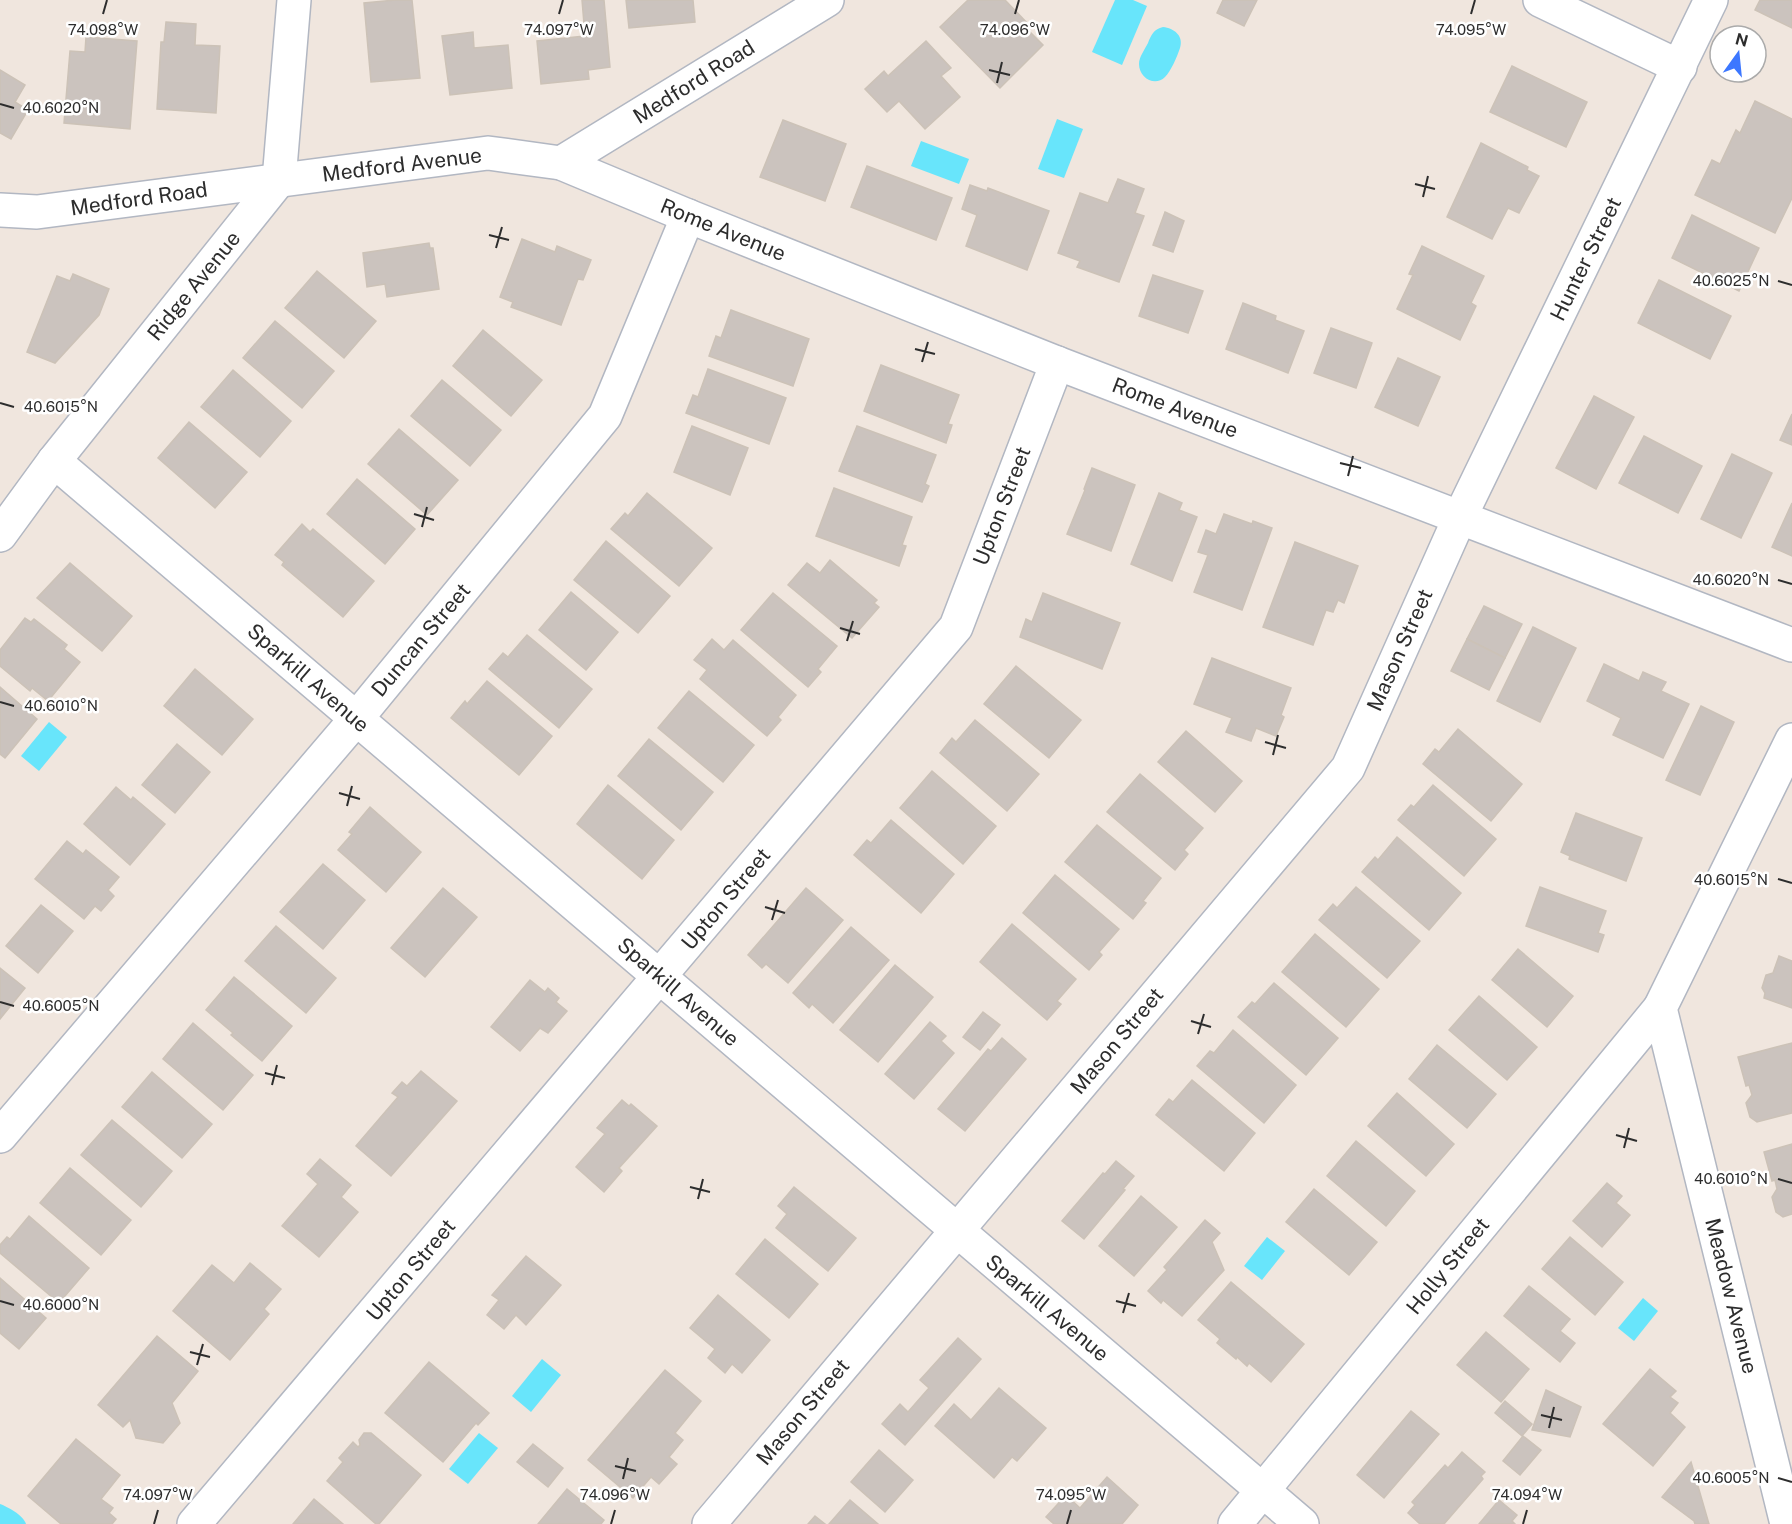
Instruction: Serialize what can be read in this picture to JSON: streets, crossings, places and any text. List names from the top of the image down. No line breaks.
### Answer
{"streets":{"street":["Medford Road","Medford Avenue","Rome Avenue","Hunter Street","Ridge Avenue","Upton Street","Duncan Street","Mason Street","Sparkill Avenue","Holly Street","Meadow Avenue"]},"crossings":[["Medford Road","Medford Avenue"],["Medford Road","Rome Avenue"],["Medford Road","Ridge Avenue"],["Medford Avenue","Rome Avenue"],["Medford Avenue","Ridge Avenue"],["Rome Avenue","Hunter Street"],["Rome Avenue","Upton Street"],["Rome Avenue","Duncan Street"],["Rome Avenue","Mason Street"],["Hunter Street","Mason Street"],["Ridge Avenue","Sparkill Avenue"],["Upton Street","Sparkill Avenue"],["Duncan Street","Sparkill Avenue"],["Mason Street","Sparkill Avenue"],["Sparkill Avenue","Holly Street"],["Holly Street","Meadow Avenue"]],"north":"top","coordinates":["74.098°W","74.097°W","74.096°W","74.095°W","40.6020°N","40.6025°N","40.6015°N","40.6010°N","40.6005°N","40.6000°N","74.094°W"]}
